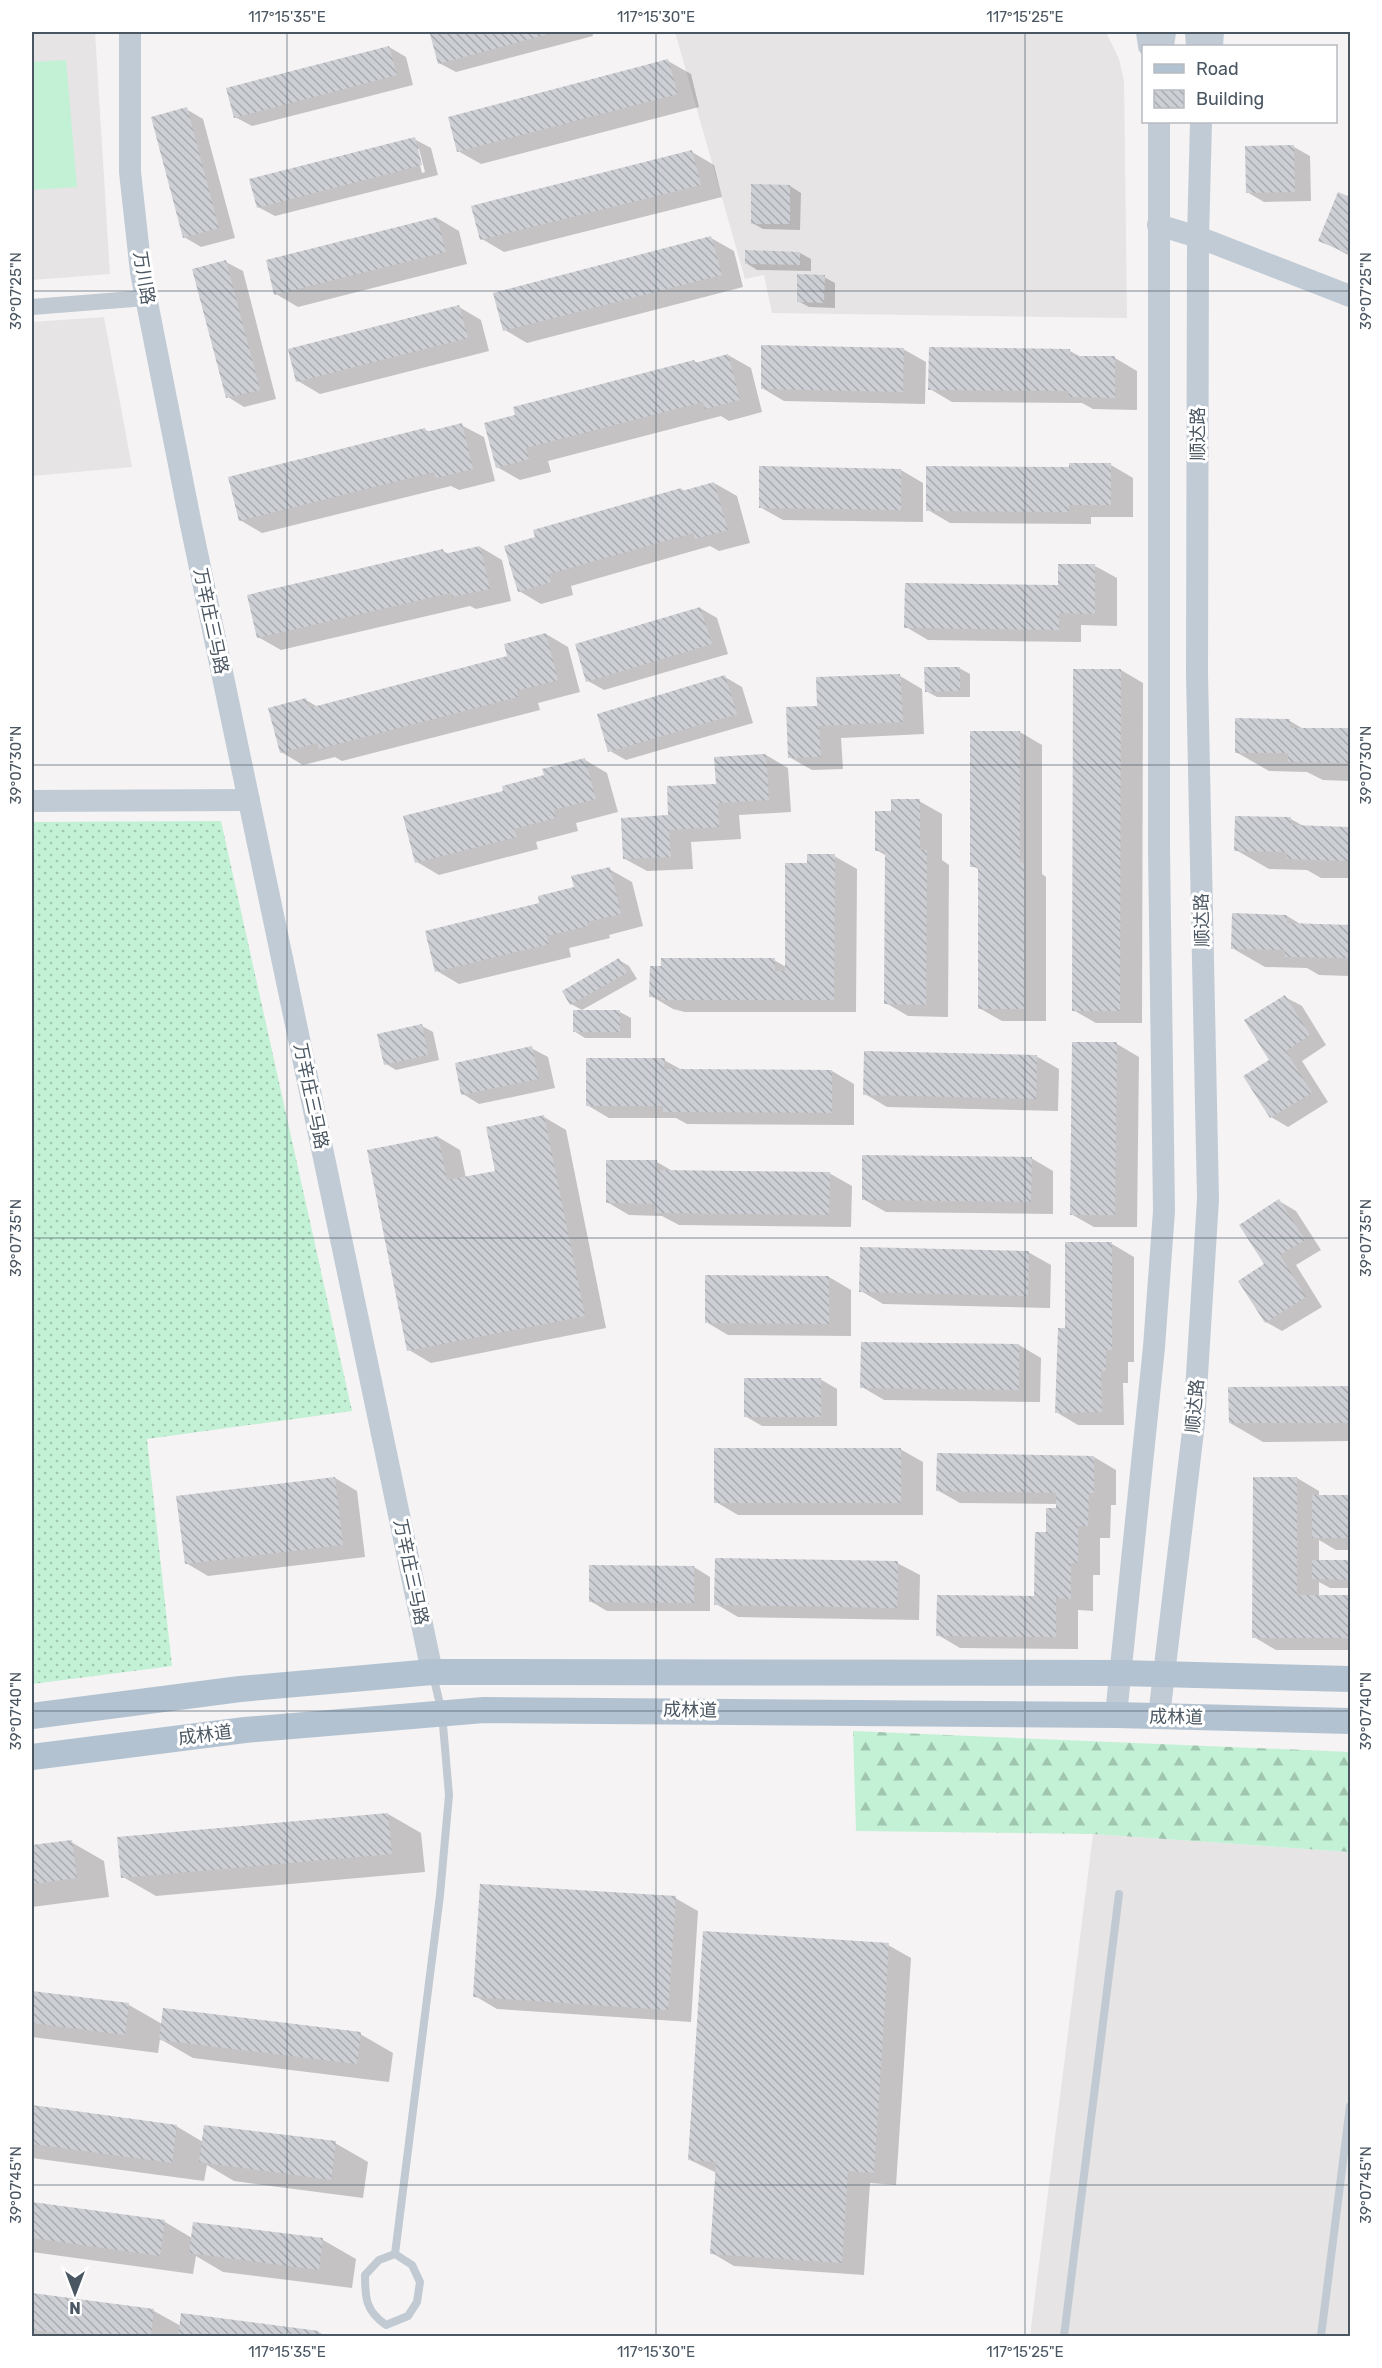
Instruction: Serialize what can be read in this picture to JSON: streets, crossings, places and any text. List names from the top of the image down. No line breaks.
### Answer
{"streets":{"main road":["万川路","顺达路","万辛庄三马路","成林道"]},"crossings":[["万川路","万辛庄三马路"],["顺达路","成林道"],["万辛庄三马路","成林道"]],"legend":["Road","Building"],"north":"bottom","coordinates":["117°15'35\"E","117°15'30\"E","117°15'25\"E","39°07'25\"N","39°07'30\"N","39°07'35\"N","39°07'40\"N","39°07'45\"N"]}
